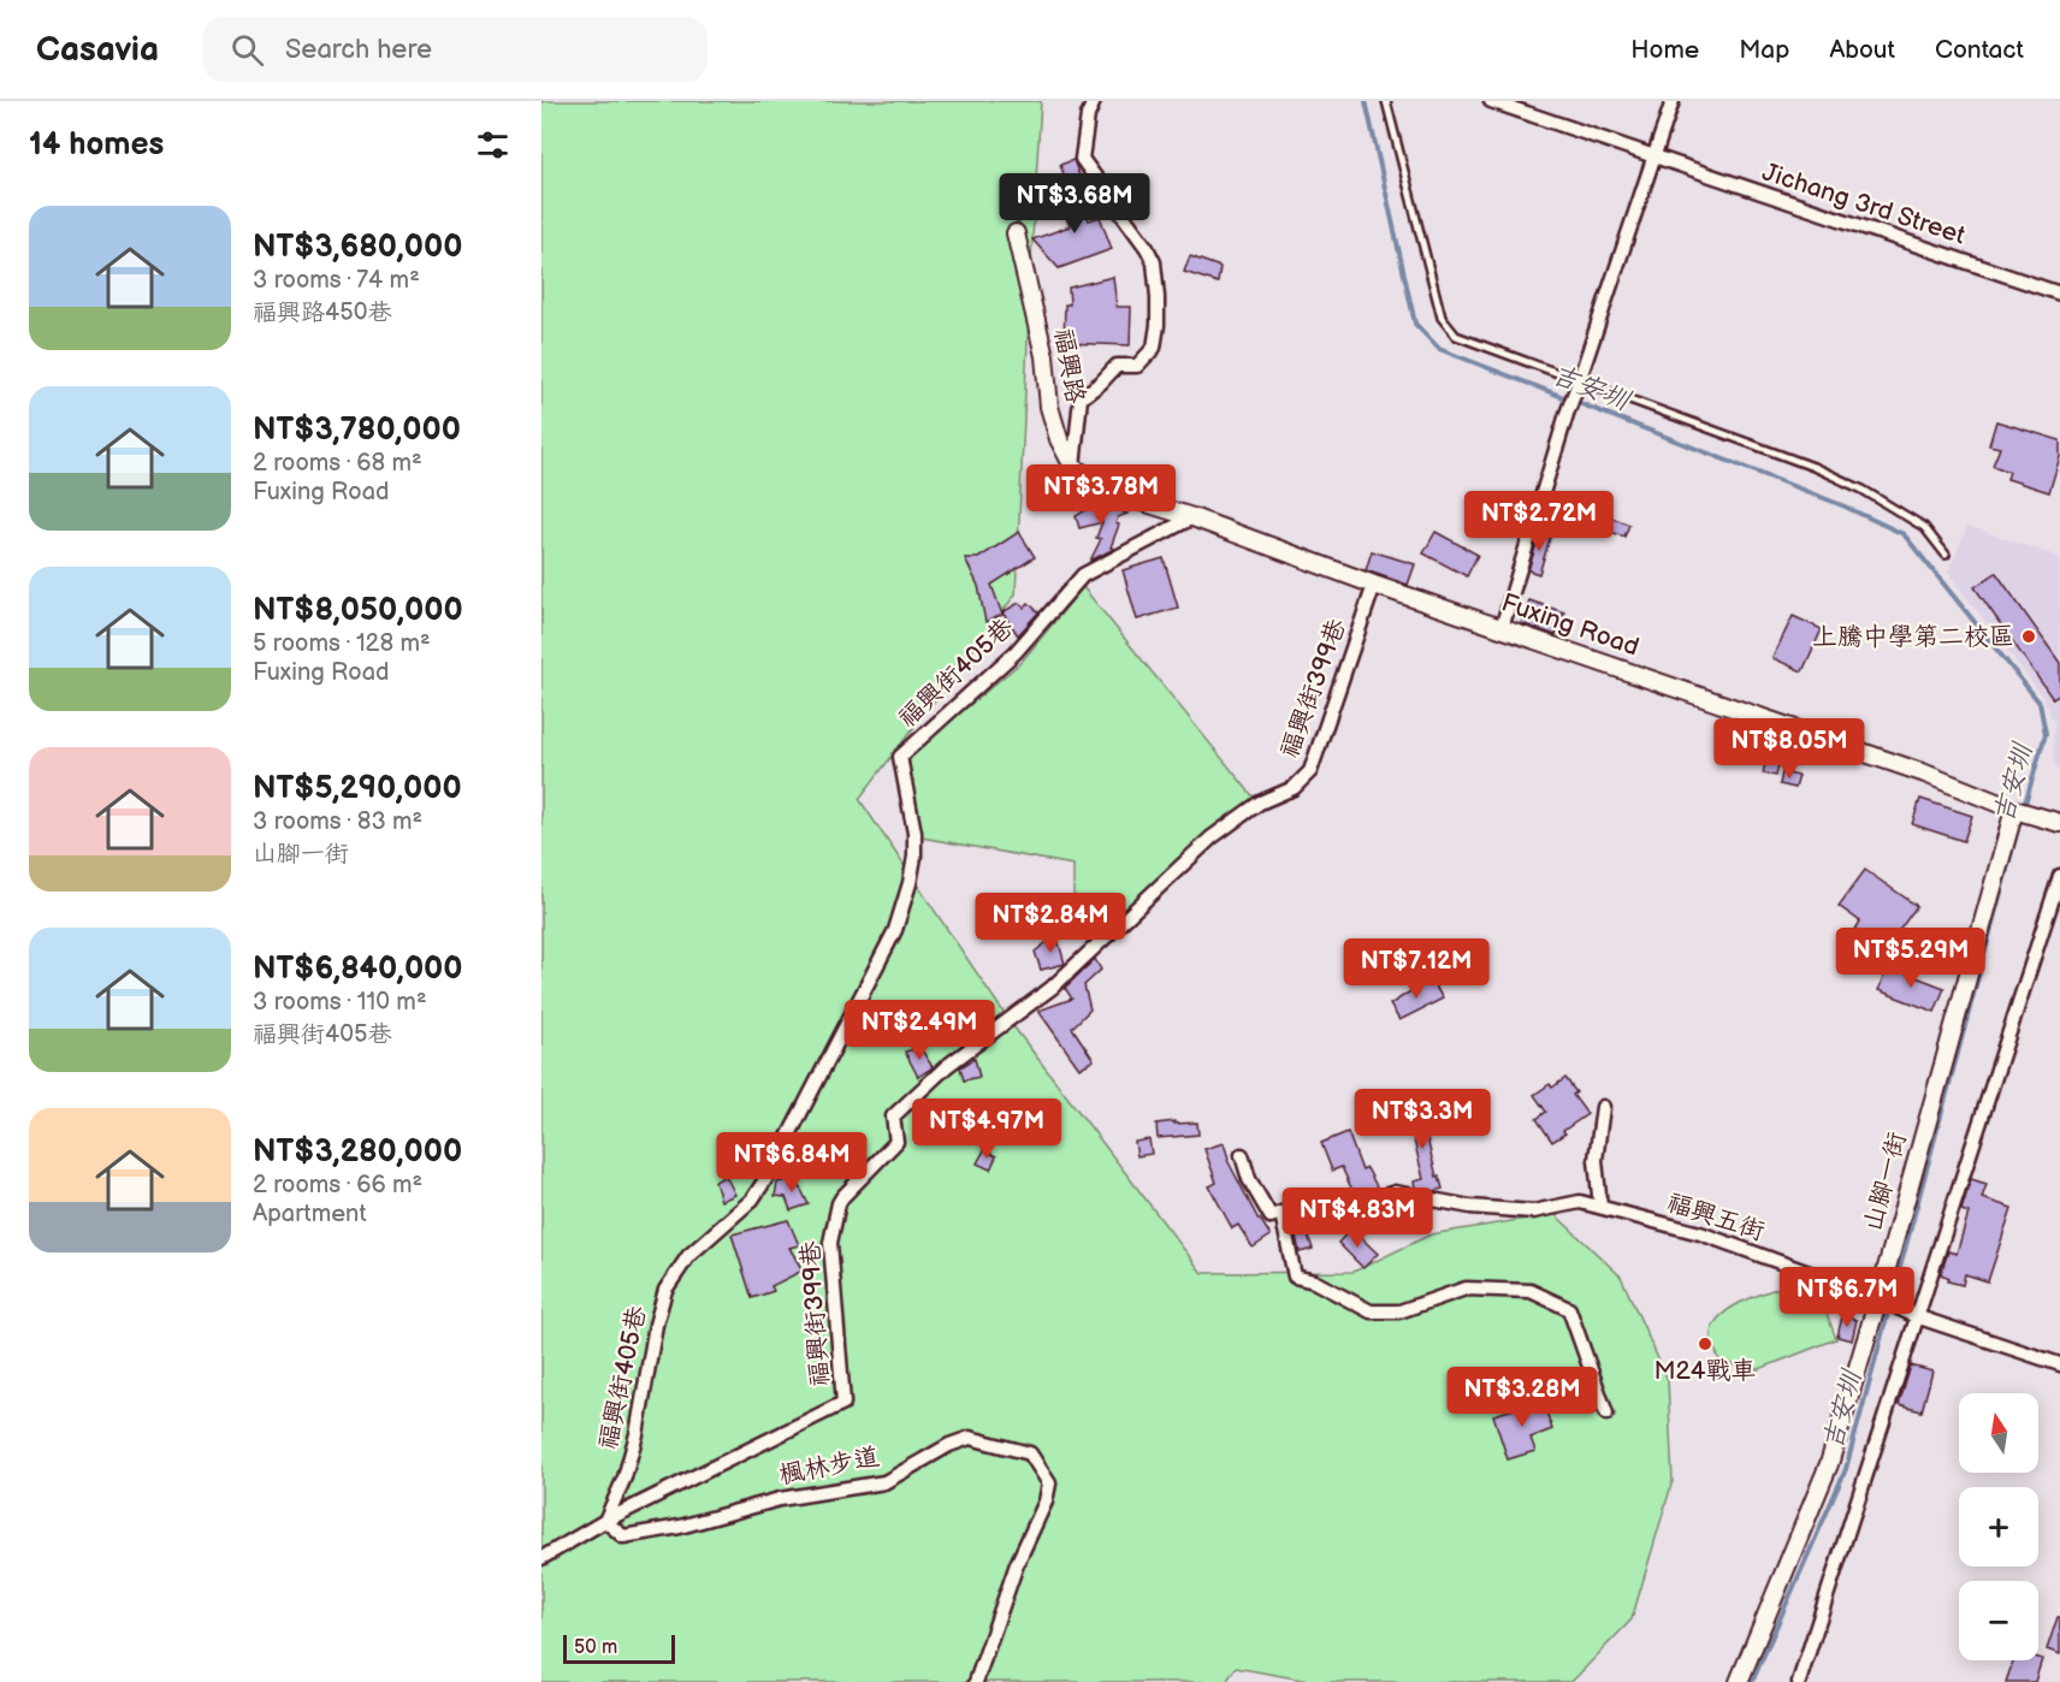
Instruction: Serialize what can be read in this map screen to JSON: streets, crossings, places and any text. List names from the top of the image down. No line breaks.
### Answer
{"streets":{"street":["Jichang 3rd Street","福興路","Fuxing Road","福興街405巷","福興街399巷","山腳一街","福興五街","楓林步道"]},"crossings":[["福興路","Fuxing Road"],["福興路","福興街405巷"],["Fuxing Road","福興街405巷"],["Fuxing Road","福興街399巷"],["Fuxing Road","山腳一街"],["福興街405巷","福興街399巷"],["福興街405巷","楓林步道"],["福興街399巷","楓林步道"],["山腳一街","福興五街"]],"water":["吉安圳"],"places":["上騰中學第二校區","M24戰車"],"scale_bar":"50 m","north":"top","page":{"header":"Casavia","search":"Search here","nav":["Home","Map","About","Contact"],"heading":"14 homes","price":["NT$3.68M","NT$3.78M","NT$2.72M","NT$8.05M","NT$2.84M","NT$5.29M","NT$7.12M","NT$2.49M","NT$3.3M","NT$4.97M","NT$6.84M","NT$4.83M","NT$6.7M","NT$3.28M"],"list":[{"name":"NT$3,680,000","note":"3 rooms · 74 m² · 福興路450巷"},{"name":"NT$3,780,000","note":"2 rooms · 68 m² · Fuxing Road"},{"name":"NT$8,050,000","note":"5 rooms · 128 m² · Fuxing Road"},{"name":"NT$5,290,000","note":"3 rooms · 83 m² · 山腳一街"},{"name":"NT$6,840,000","note":"3 rooms · 110 m² · 福興街405巷"},{"name":"NT$3,280,000","note":"2 rooms · 66 m² · Apartment"}],"map_buttons":["+","−"],"scale":"50 m"}}
